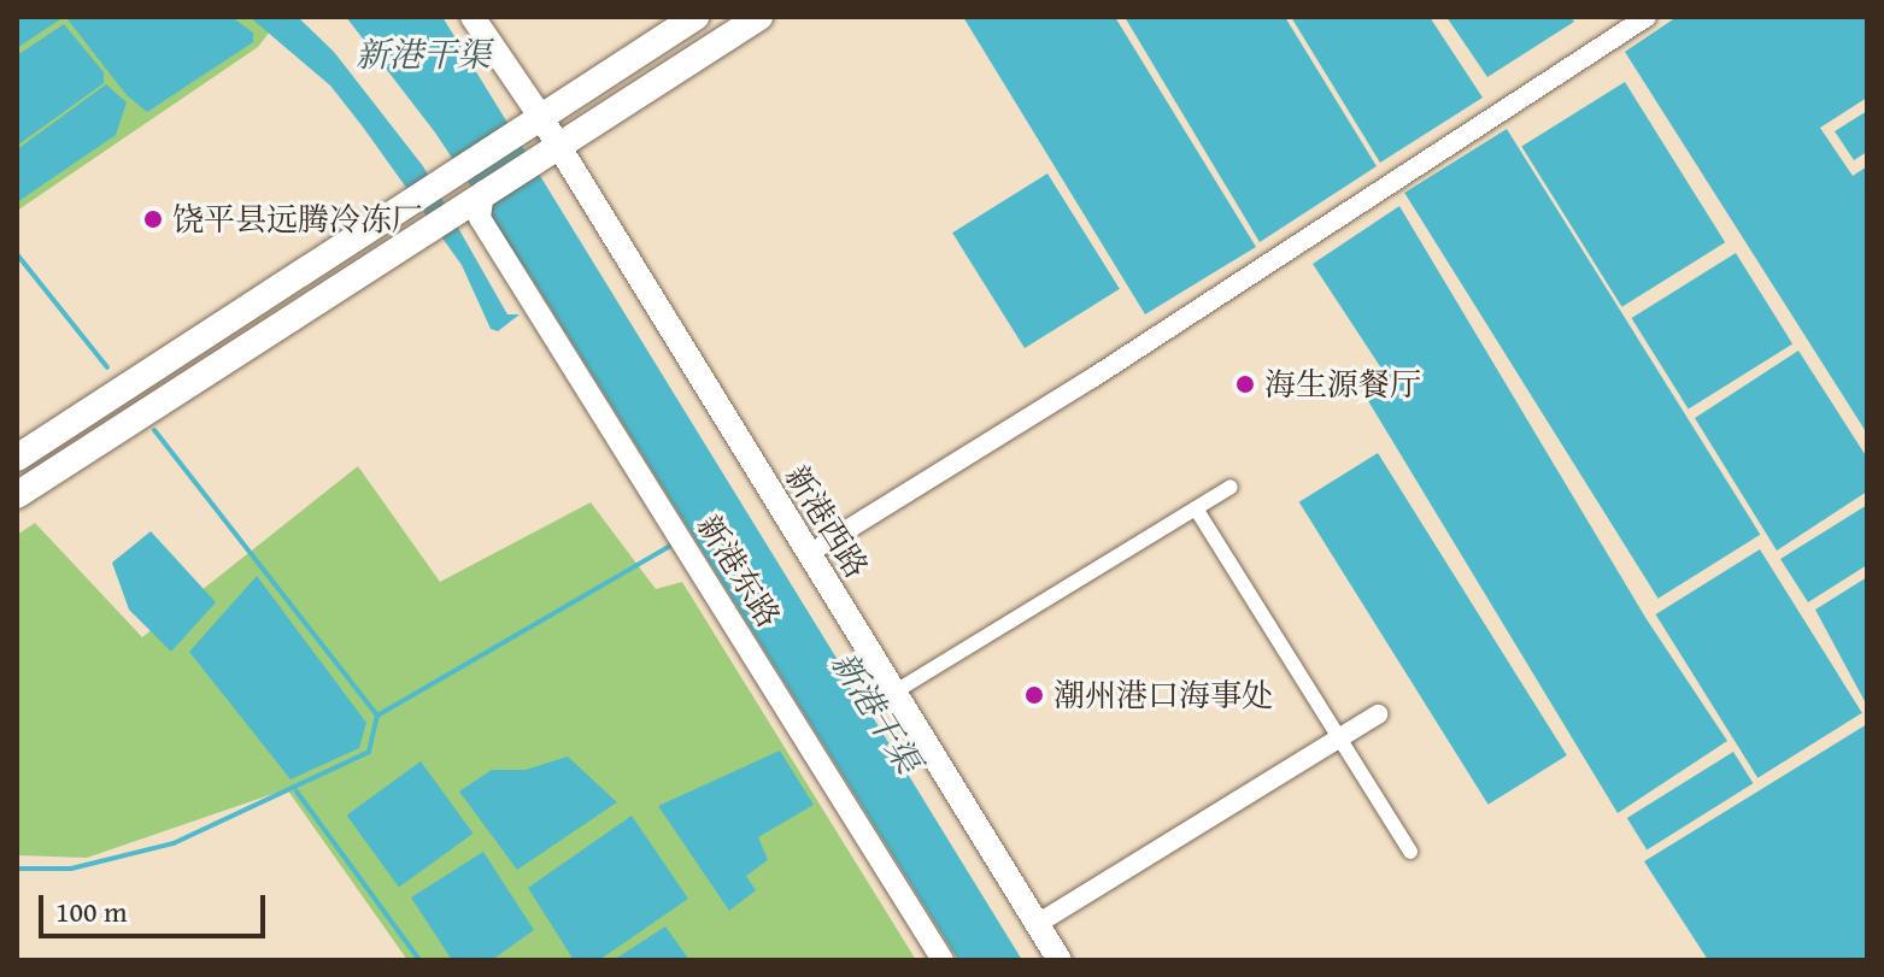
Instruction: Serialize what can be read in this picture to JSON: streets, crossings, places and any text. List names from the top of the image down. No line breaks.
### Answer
{"streets":{"main road":["新港西路","新港东路"]},"water":["新港干渠"],"places":["饶平县远腾冷冻厂","海生源餐厅","潮州港口海事处"],"scale_bar":"100 m"}
